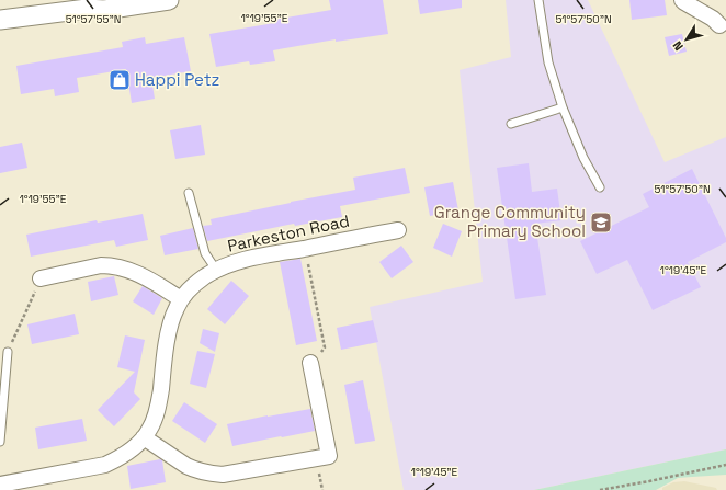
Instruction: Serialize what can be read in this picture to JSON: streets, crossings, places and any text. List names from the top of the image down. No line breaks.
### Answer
{"streets":{"street":["Parkeston Road"]},"places":{"shop":["Happi Petz"],"school or university":["Grange Community Primary School"]},"north":"bottom left","coordinates":["1°19'55\"E","51°57'55\"N","51°57'50\"N","1°19'45\"E"]}
